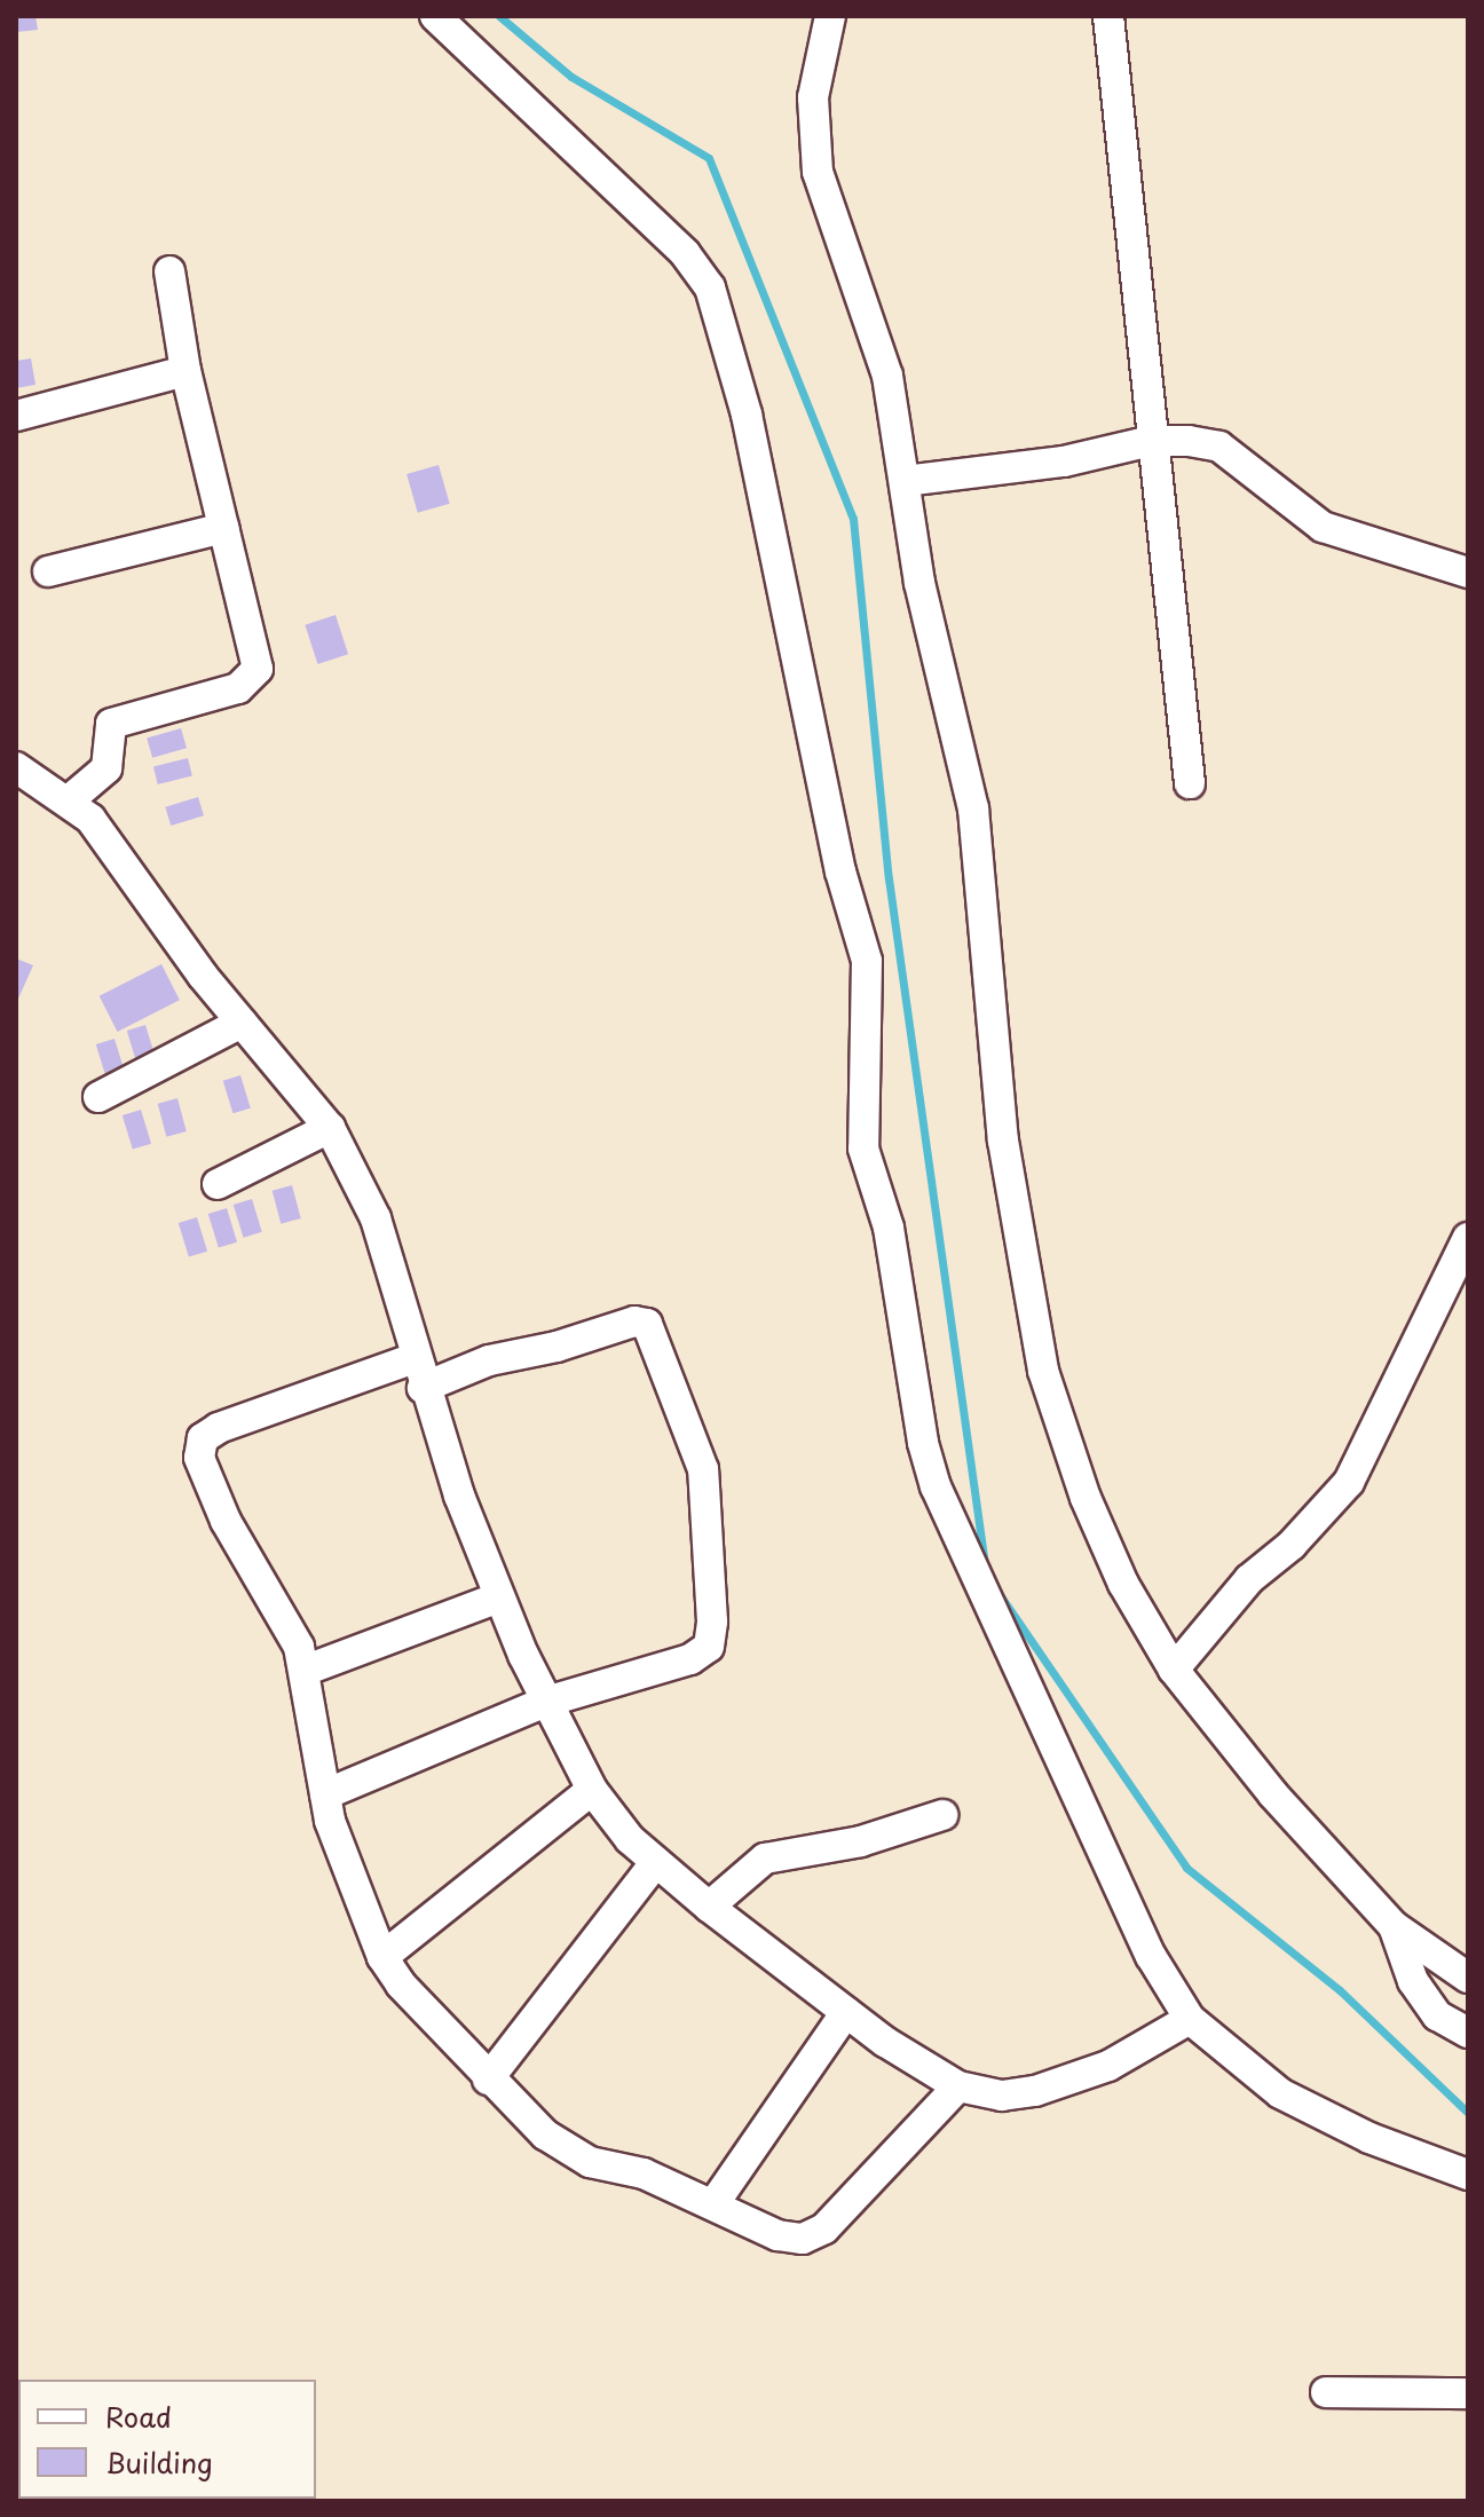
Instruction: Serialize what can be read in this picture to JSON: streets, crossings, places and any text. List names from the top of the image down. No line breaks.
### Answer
{"legend":["Road","Building"]}
